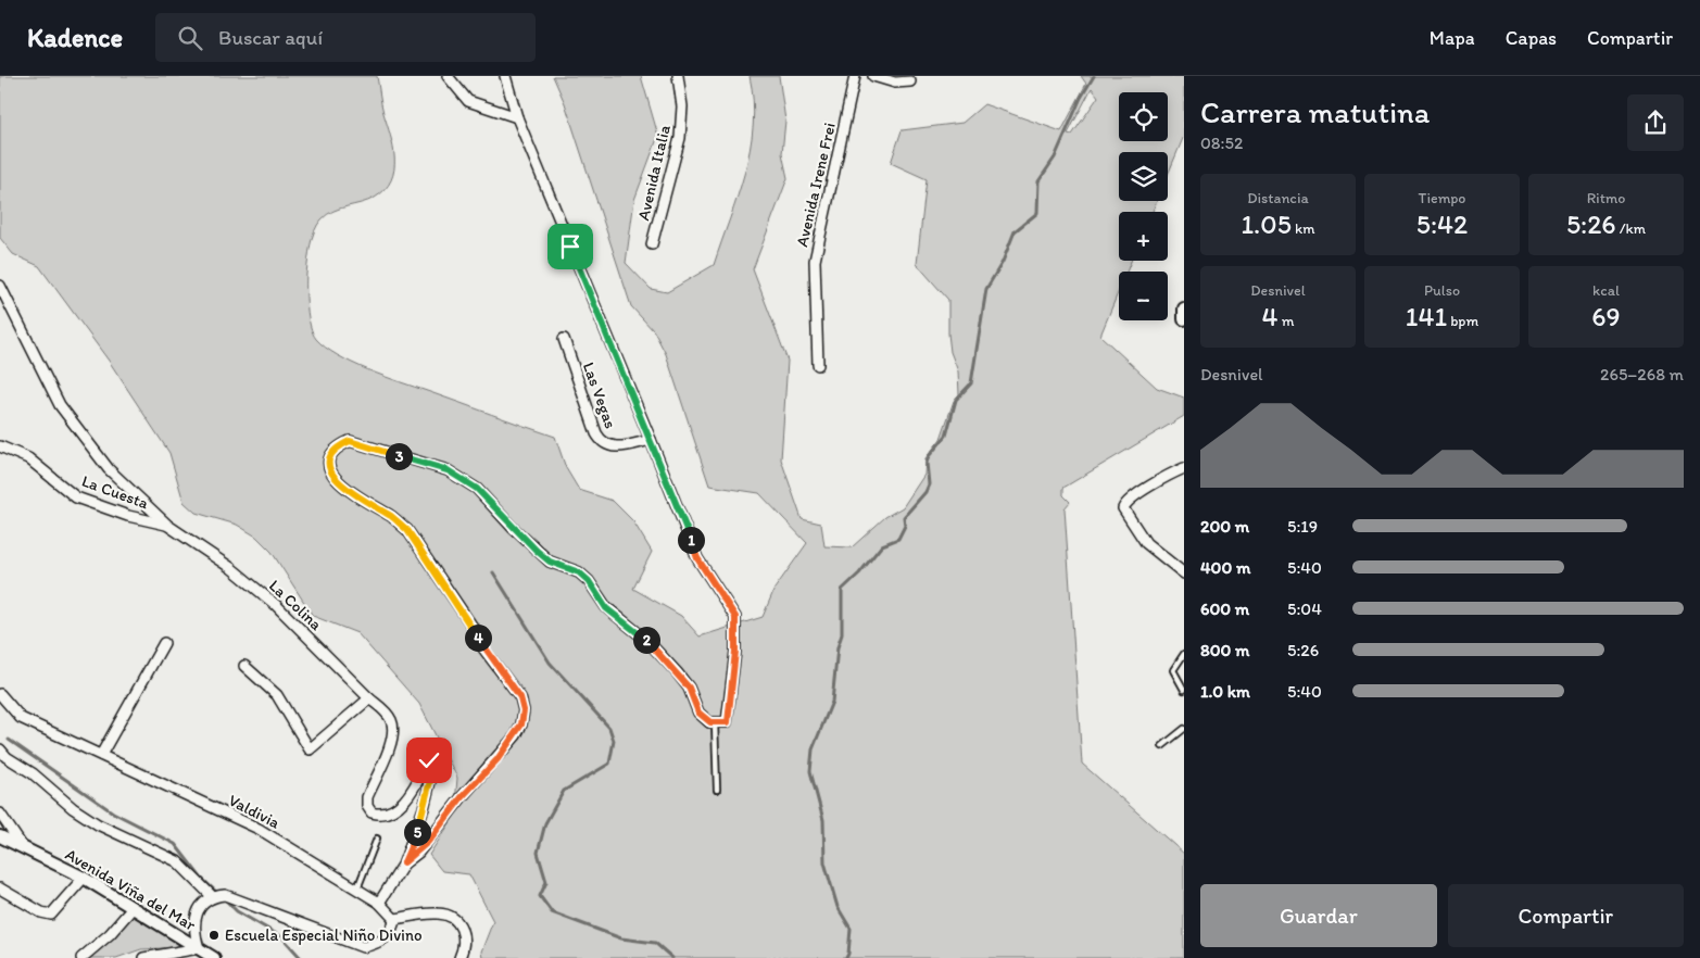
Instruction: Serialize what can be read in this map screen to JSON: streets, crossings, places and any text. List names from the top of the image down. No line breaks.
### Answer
{"streets":{"street":["Avenida Italia","Avenida Irene Frei","Las Vegas","La Cuesta","La Colina","Valdivia","Avenida Viña del Mar"]},"crossings":[["La Cuesta","La Colina"]],"places":["Escuela Especial Niño Divino"],"page":{"header":"Kadence","search":"Buscar aquí","nav":["Mapa","Capas","Compartir"],"heading":["Carrera matutina","08:52"],"map_buttons":["+","−"],"stats":[["Distancia","1.05 km"],["Tiempo","5:42"],["Ritmo","5:26 /km"],["Desnivel","4 m"],["Pulso","141 bpm"],["kcal","69"]],"chart":["Desnivel","265–268 m"],"pins":["3","1","4","2","5"],"list":[{"name":"200 m","note":"5:19"},{"name":"400 m","note":"5:40"},{"name":"600 m","note":"5:04"},{"name":"800 m","note":"5:26"},{"name":"1.0 km","note":"5:40"}],"buttons":["Guardar","Compartir"]}}
